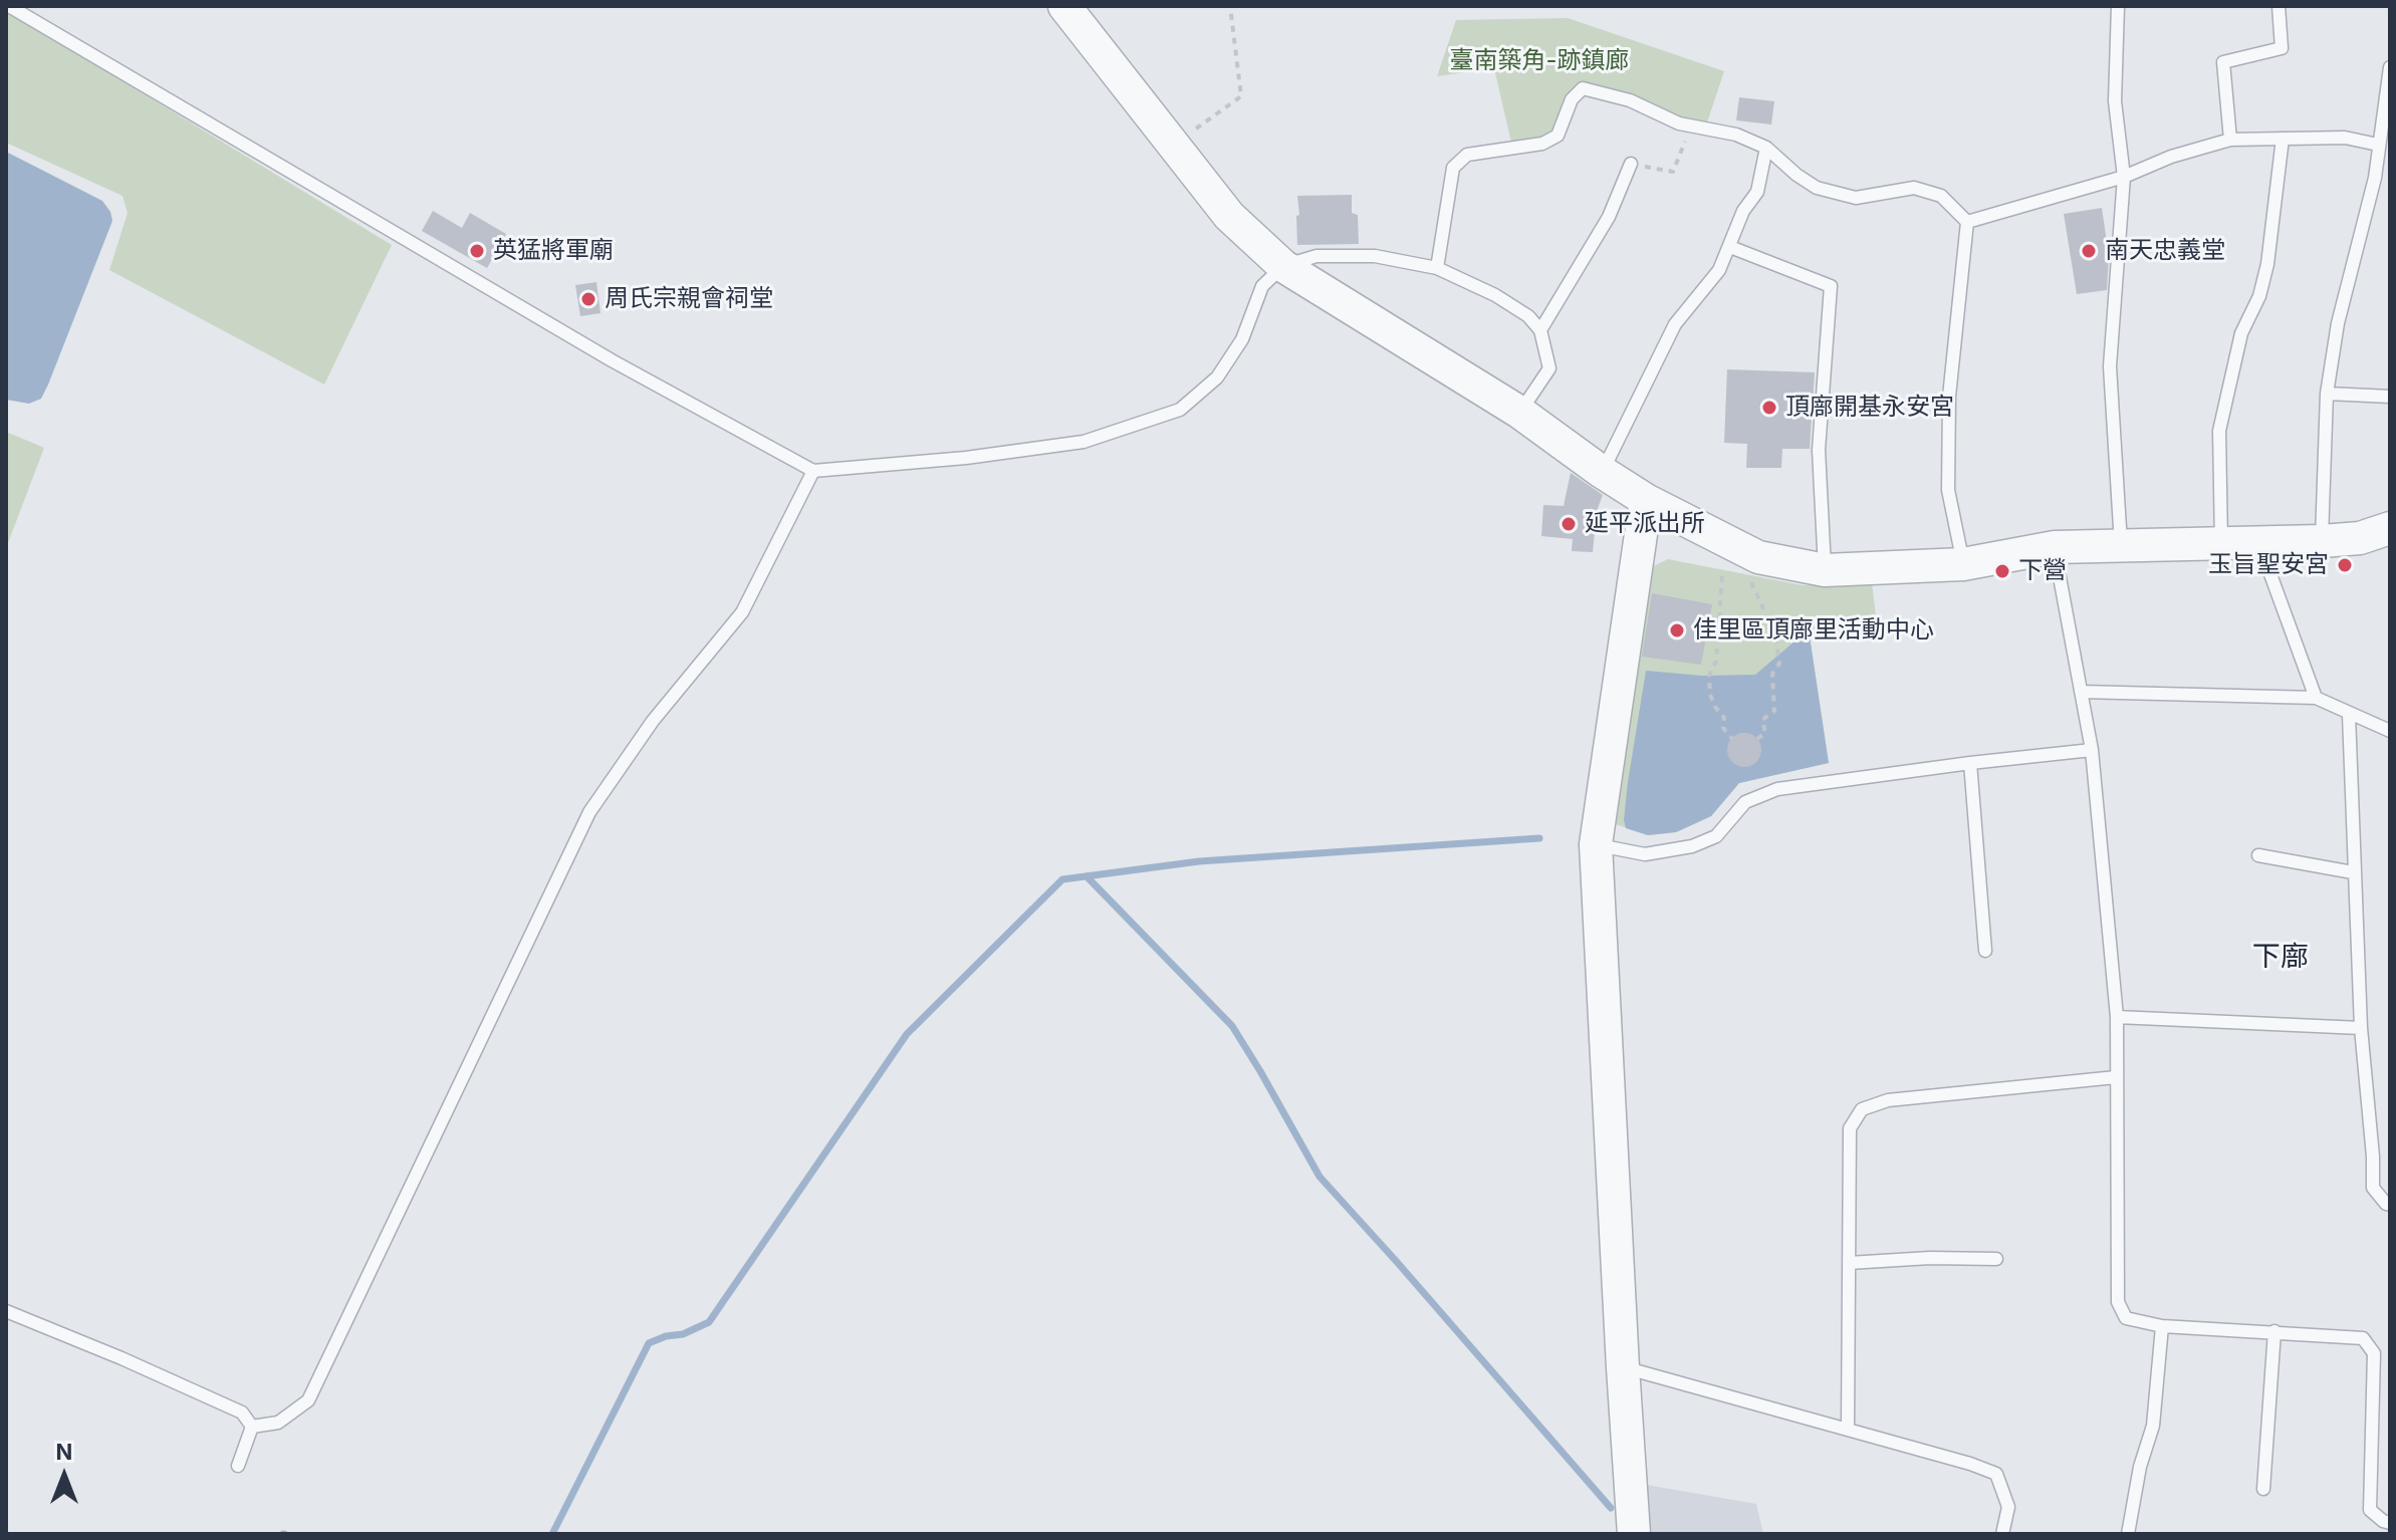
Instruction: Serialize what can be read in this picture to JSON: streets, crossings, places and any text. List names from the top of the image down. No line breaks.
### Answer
{"districts":["下廍"],"parks":["臺南築角-跡鎮廊"],"places":["英猛將軍廟","南天忠義堂","周氏宗親會祠堂","頂廍開基永安宮","延平派出所","玉旨聖安宮","下營","佳里區頂廍里活動中心"],"north":"top"}
